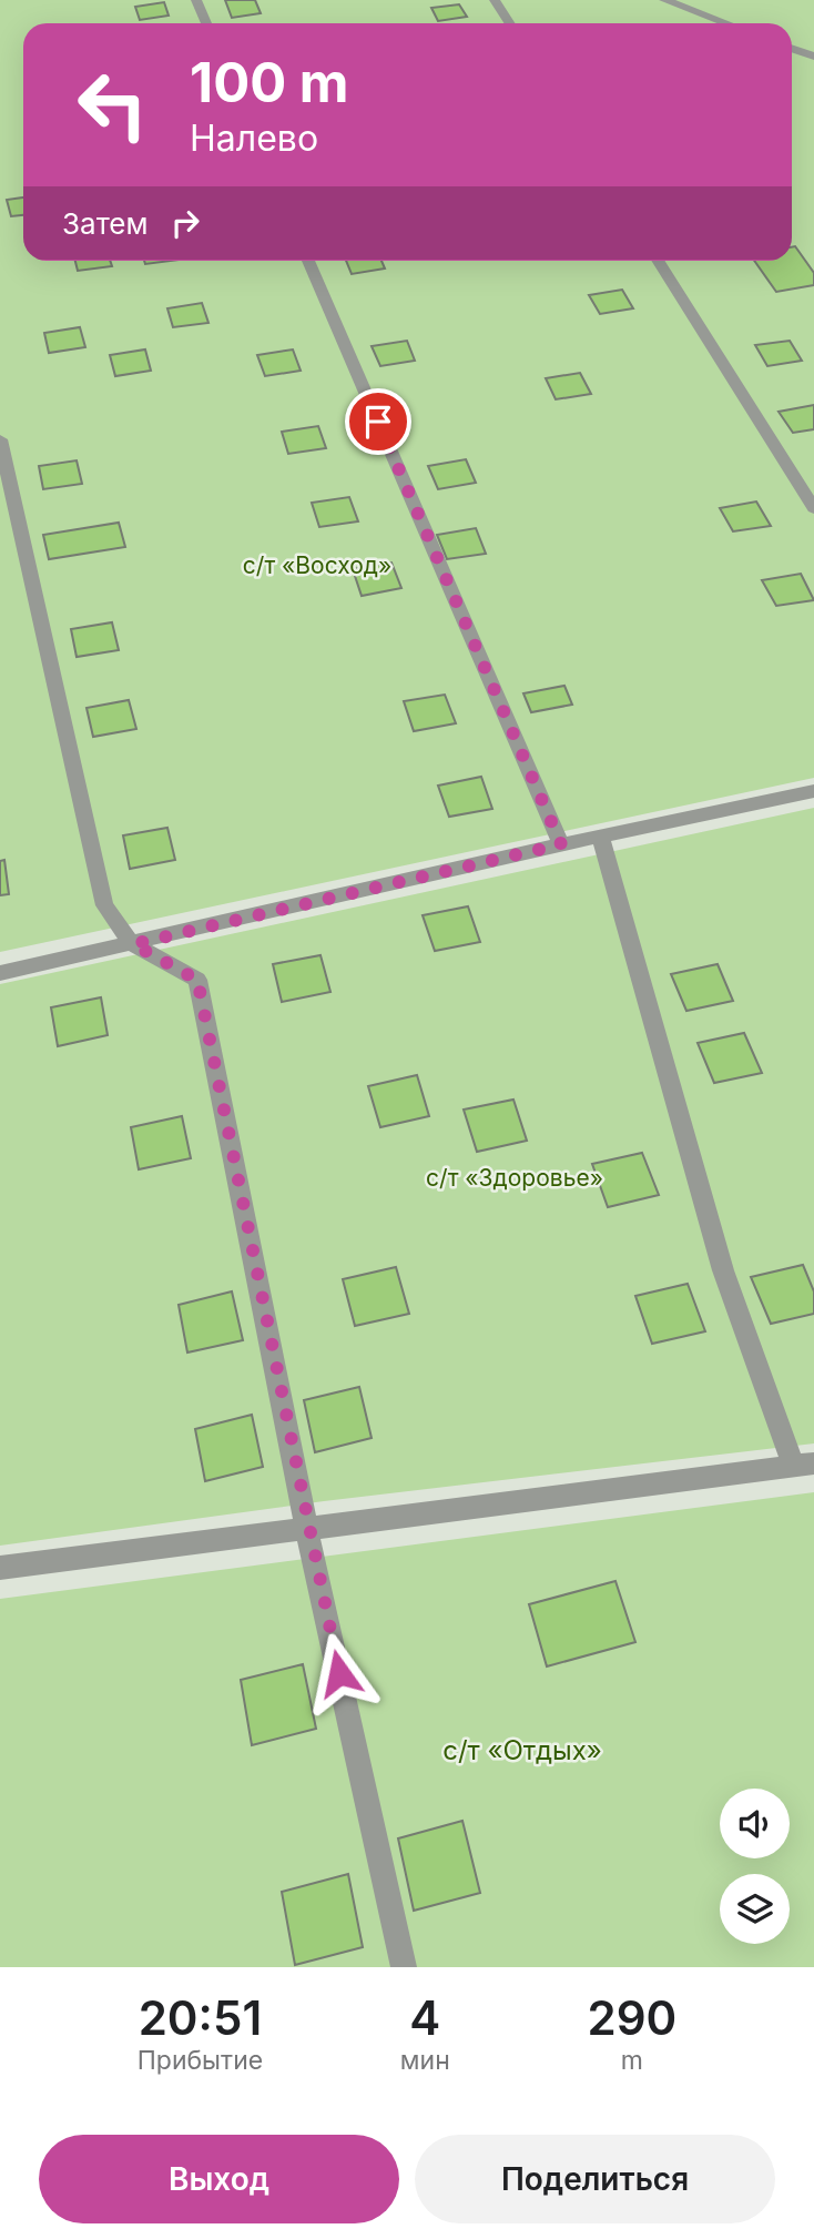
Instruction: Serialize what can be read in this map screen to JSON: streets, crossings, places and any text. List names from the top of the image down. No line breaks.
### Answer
{"parks":["с/т «Восход»","с/т «Здоровье»","с/т «Отдых»"],"page":{"turn":["100 m","Налево"],"then":"Затем","eta":["20:51","Прибытие","4","мин","290","m"],"buttons":["Выход","Поделиться"]}}
